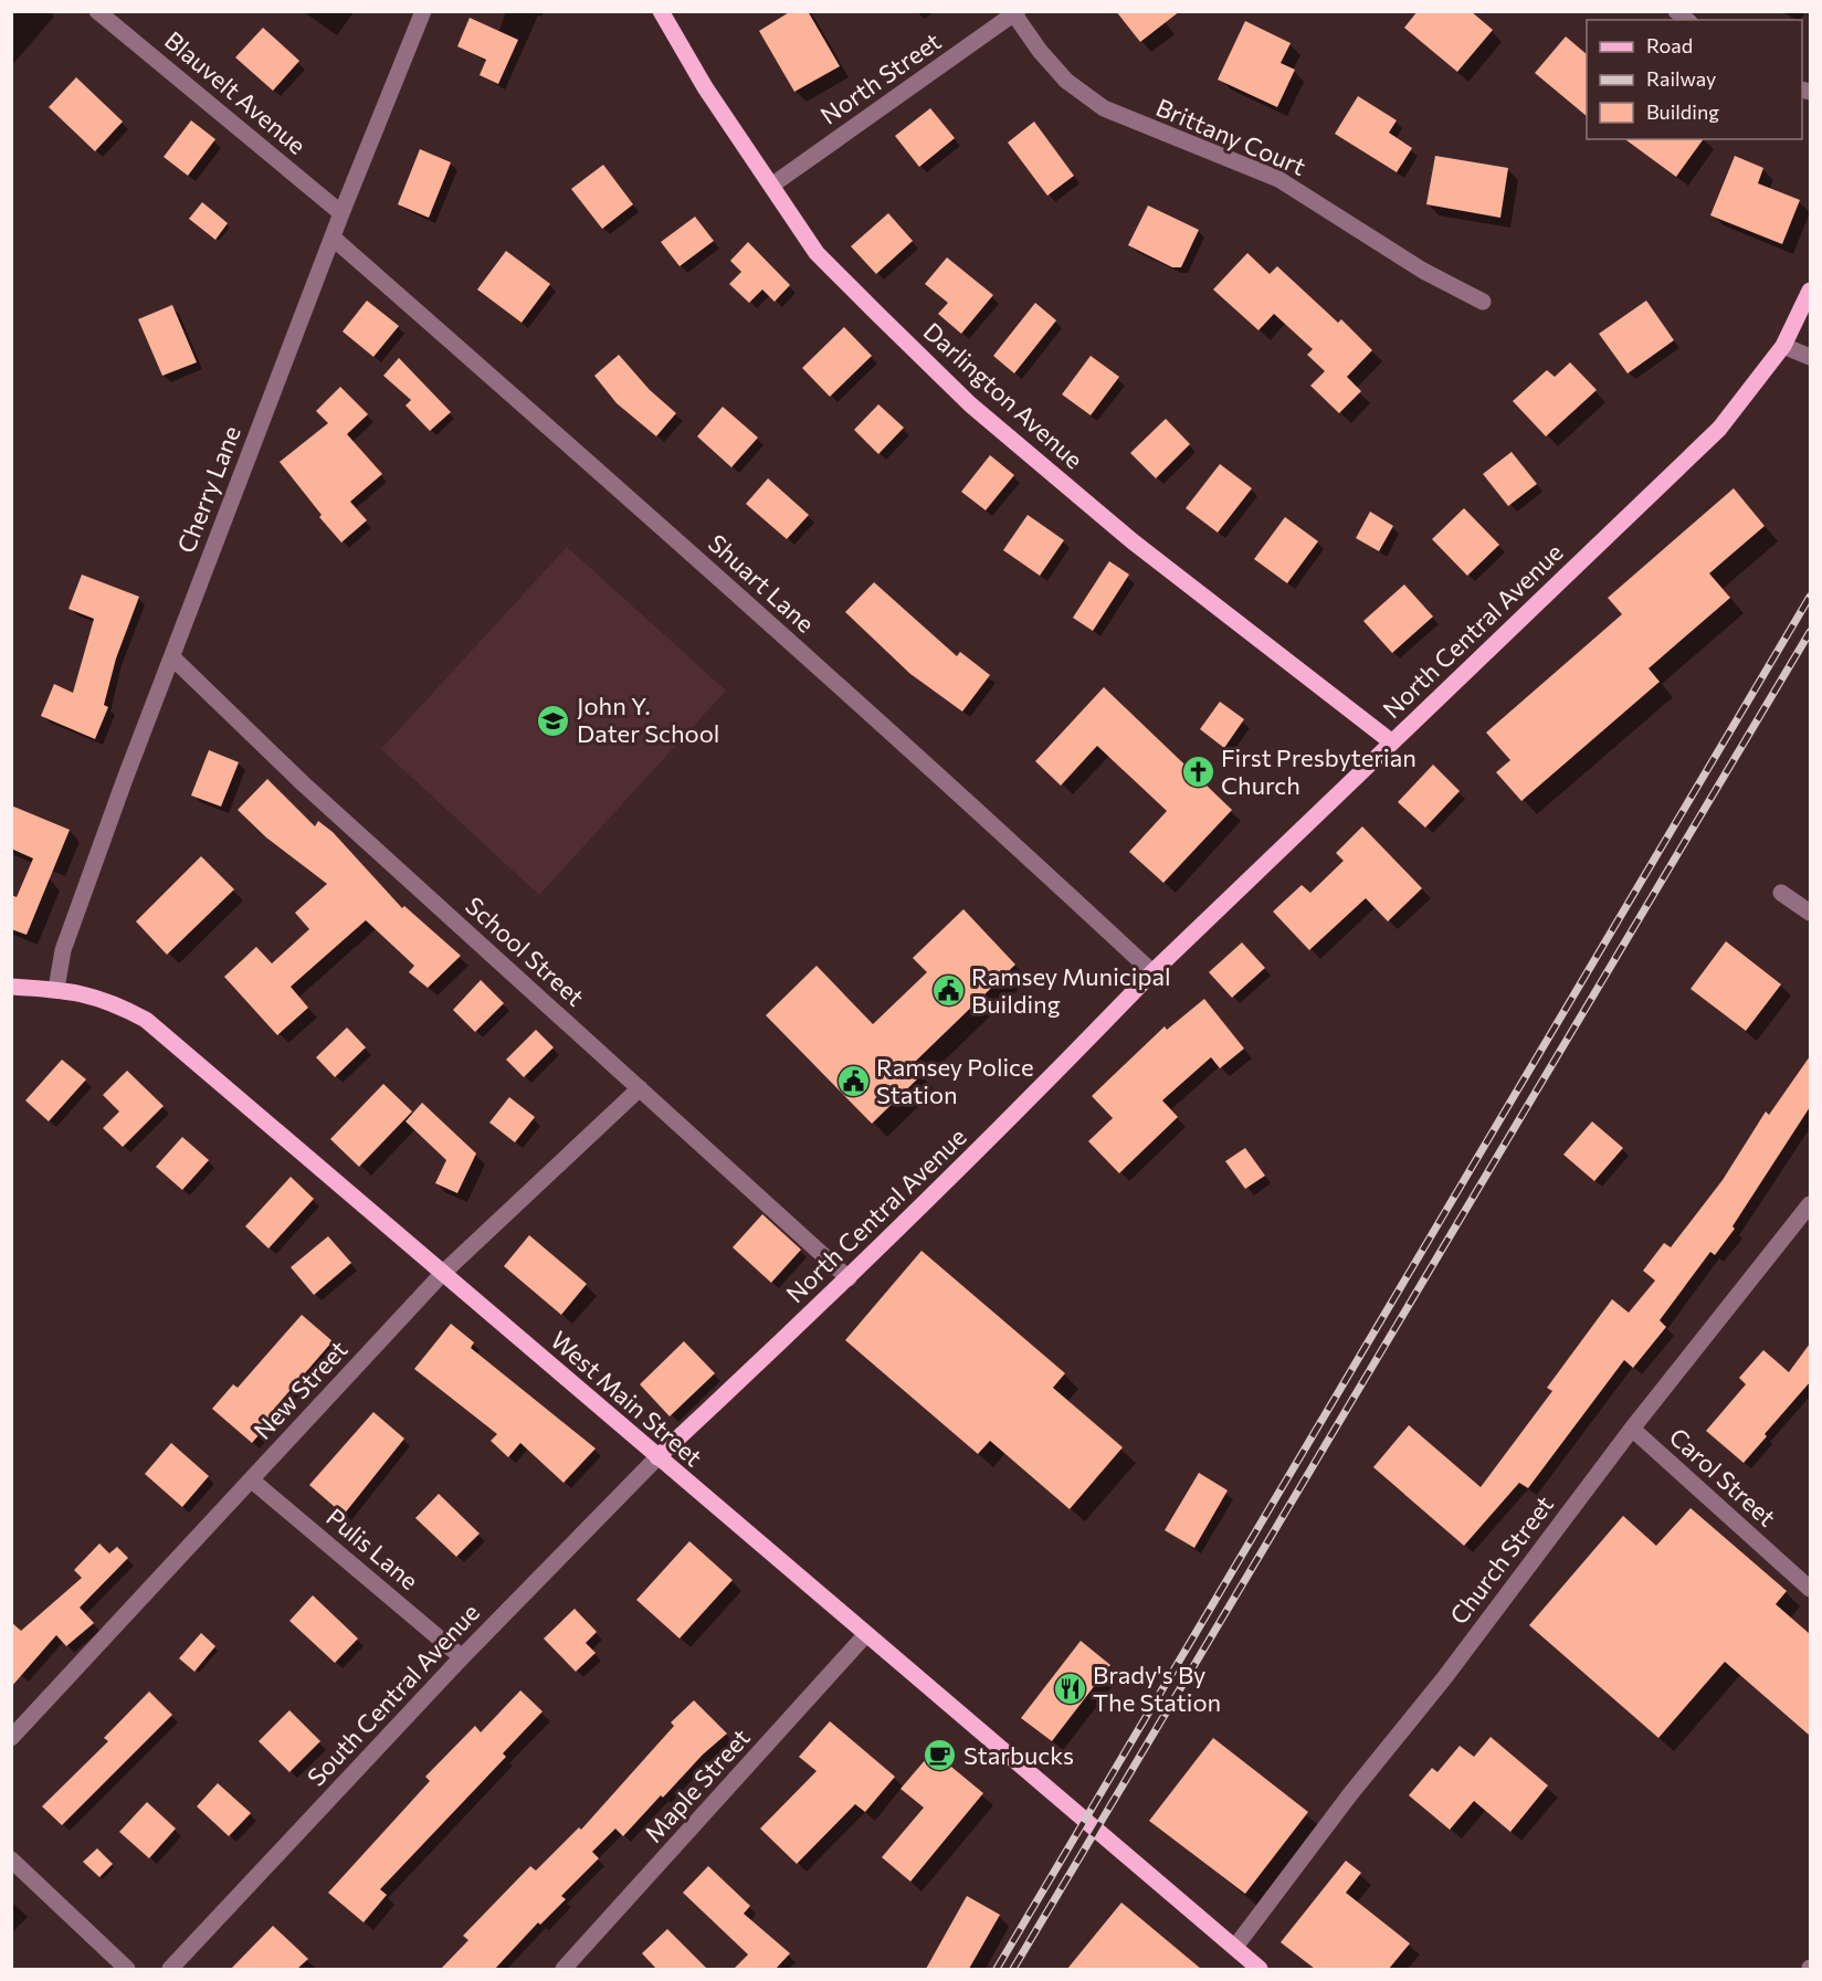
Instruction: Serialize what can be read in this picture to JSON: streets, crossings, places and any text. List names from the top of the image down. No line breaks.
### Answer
{"streets":{"main road":["Darlington Avenue","North Central Avenue","West Main Street"],"street":["North Street","Blauvelt Avenue","Brittany Court","Cherry Lane","Shuart Lane","School Street","New Street","Carol Street","Pulis Lane","Church Street","South Central Avenue","Maple Street"]},"crossings":[["North Street","Brittany Court"],["North Street","Darlington Avenue"],["Blauvelt Avenue","Cherry Lane"],["Darlington Avenue","North Central Avenue"],["Cherry Lane","Shuart Lane"],["Cherry Lane","School Street"],["Cherry Lane","West Main Street"],["Shuart Lane","North Central Avenue"],["North Central Avenue","School Street"],["North Central Avenue","West Main Street"],["North Central Avenue","South Central Avenue"],["School Street","New Street"],["New Street","West Main Street"],["New Street","Pulis Lane"],["West Main Street","Church Street"],["West Main Street","South Central Avenue"],["West Main Street","Maple Street"],["Carol Street","Church Street"],["Pulis Lane","South Central Avenue"]],"places":{"school or university":["John Y. Dater School"],"church":["First Presbyterian Church"],"public building":["Ramsey Municipal Building","Ramsey Police Station"],"restaurant":["Brady's By The Station"],"cafe":["Starbucks"]},"legend":["Road","Railway","Building"]}
